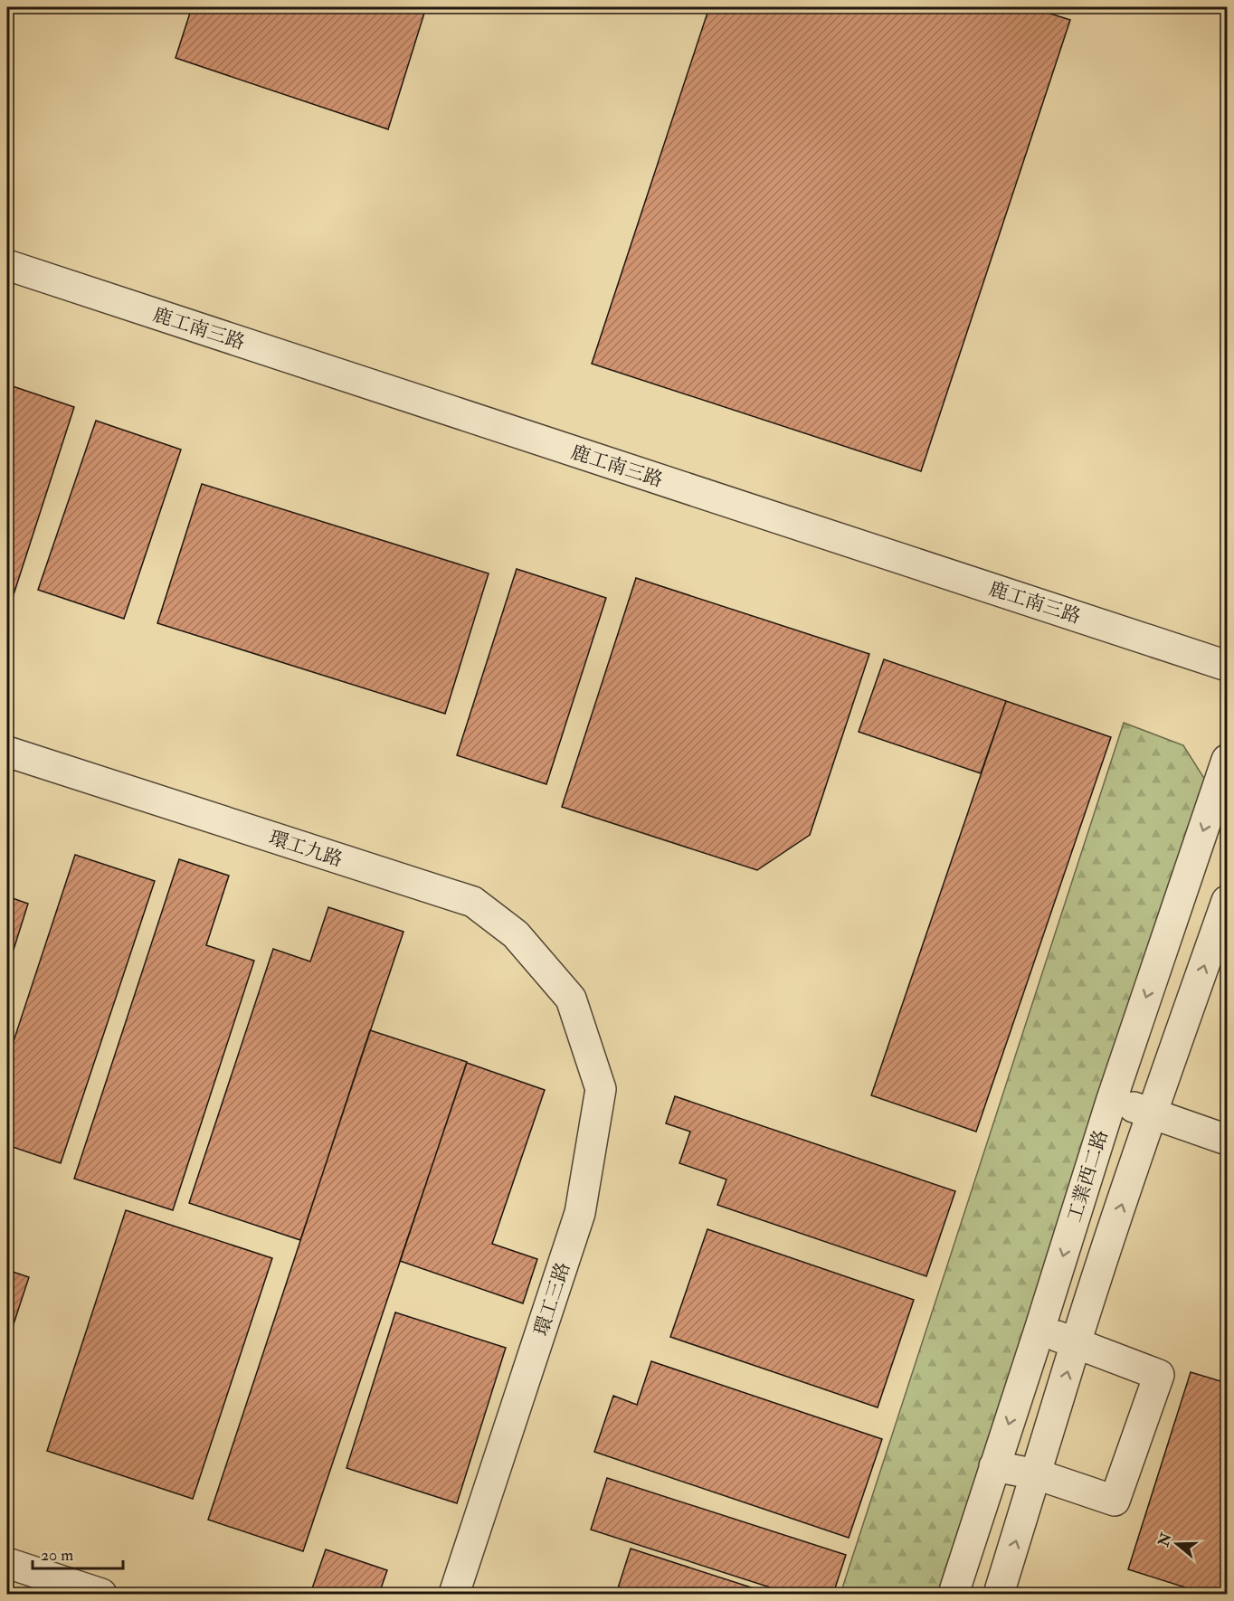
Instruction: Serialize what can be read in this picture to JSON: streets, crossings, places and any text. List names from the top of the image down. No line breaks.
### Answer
{"streets":{"street":["鹿工南三路","環工九路","工業西二路","環工三路"]},"crossings":[["環工九路","環工三路"]],"scale_bar":"20 m","north":"left"}
